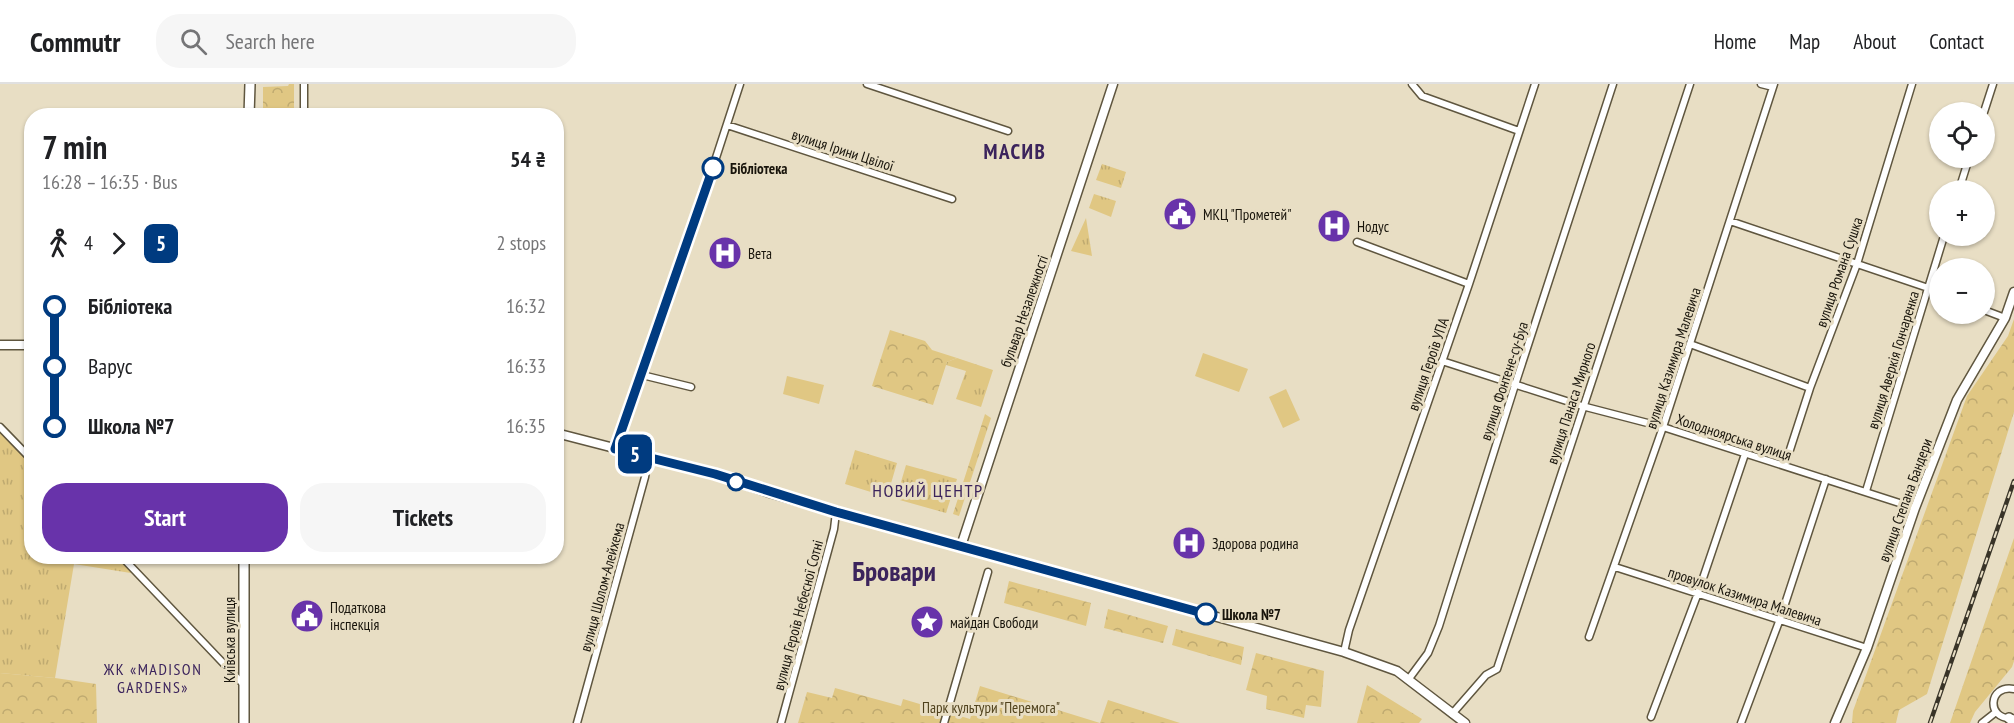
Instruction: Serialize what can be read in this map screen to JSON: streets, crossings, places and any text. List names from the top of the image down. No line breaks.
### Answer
{"streets":{"main road":["бульвар Незалежності","вулиця Степана Бандери","Київська вулиця"],"street":["вулиця Ірини Цвілої","вулиця Романа Сушка","вулиця Казимира Малевича","вулиця Аверкія Гончаренка","вулиця Героїв УПА","вулиця Фонтене-су-Буа","вулиця Панаса Мирного","Холодноярська вулиця","вулиця Шолом-Алейхема","провулок Казимира Малевича","вулиця Героїв Небесної Сотні"]},"crossings":[["вулиця Романа Сушка","Холодноярська вулиця"],["вулиця Казимира Малевича","Холодноярська вулиця"],["вулиця Казимира Малевича","провулок Казимира Малевича"],["вулиця Аверкія Гончаренка","Холодноярська вулиця"],["вулиця Героїв УПА","Холодноярська вулиця"],["вулиця Фонтене-су-Буа","Холодноярська вулиця"],["вулиця Панаса Мирного","Холодноярська вулиця"],["Холодноярська вулиця","вулиця Степана Бандери"],["вулиця Степана Бандери","провулок Казимира Малевича"]],"districts":["МАСИВ","НОВИЙ ЦЕНТР","Бровари","ЖК «MADISON GARDENS»"],"parks":["Парк культури \"Перемога\""],"places":{"other":["Бібліотека","Школа №7"],"public building":["МКЦ \"Прометей\"","Податкова інспекція"],"hospital":["Нодус","Вета","Здорова родина"],"place":["майдан Свободи"]},"lines":["bus line 5"],"page":{"header":"Commutr","search":"Search here","nav":["Home","Map","About","Contact"],"on_map":"5","map_buttons":["+","−"],"heading":["7 min","16:28 – 16:35 · Bus","54 ₴"],"legs":["4","5","2 stops"],"list":[{"name":"Бібліотека","value":"16:32"},{"name":"Варус","value":"16:33"},{"name":"Школа №7","value":"16:35"}],"buttons":["Start","Tickets"]}}
